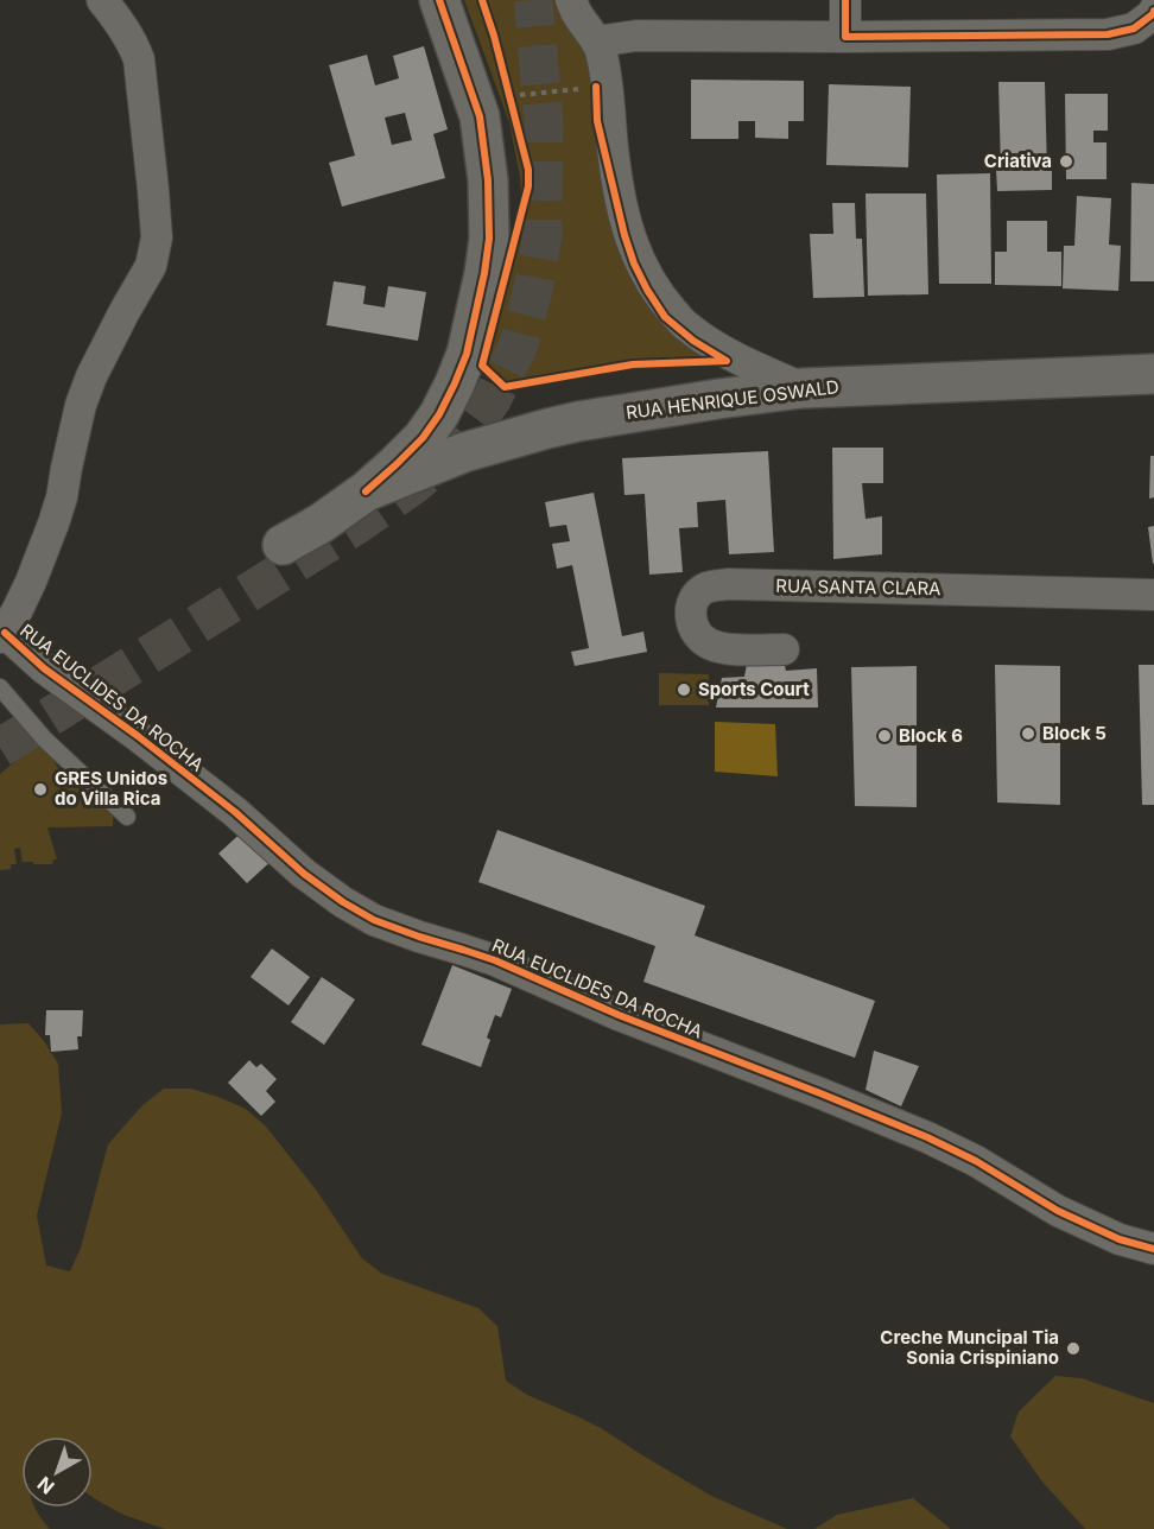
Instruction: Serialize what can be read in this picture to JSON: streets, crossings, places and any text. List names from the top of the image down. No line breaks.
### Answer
{"streets":{"main road":["RUA HENRIQUE OSWALD"],"street":["RUA SANTA CLARA","RUA EUCLIDES DA ROCHA"]},"places":["Criativa","Sports Court","Block 5","Block 6","GRES Unidos do Villa Rica","Creche Muncipal Tia Sonia Crispiniano"],"north":"bottom left"}
